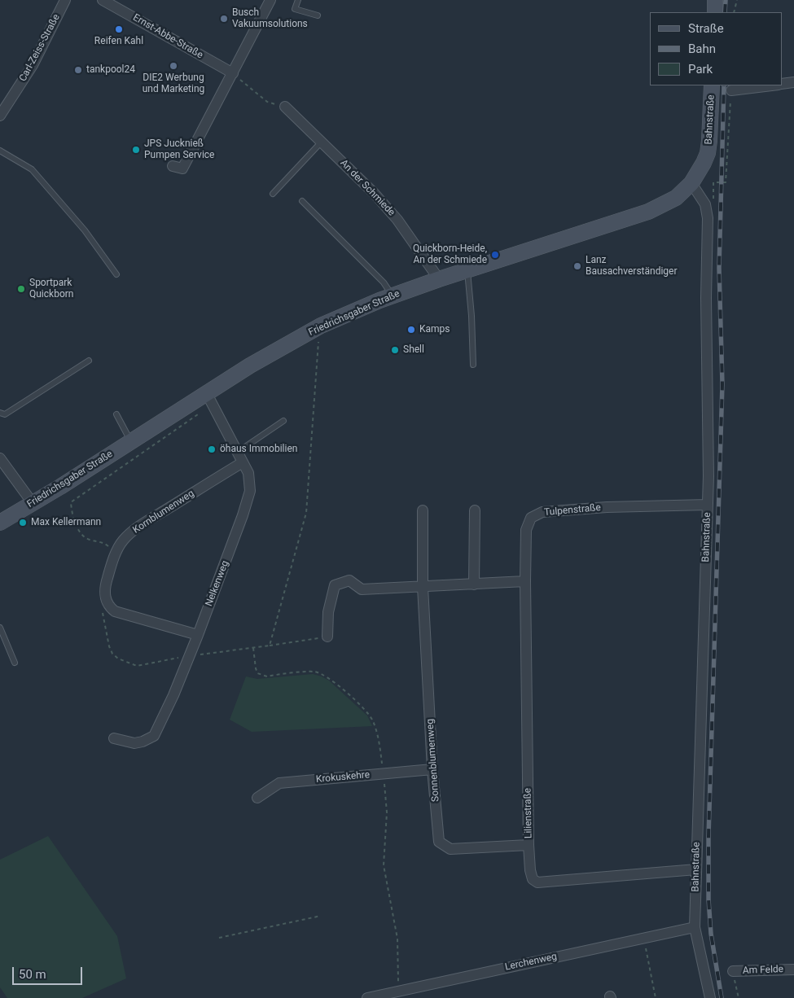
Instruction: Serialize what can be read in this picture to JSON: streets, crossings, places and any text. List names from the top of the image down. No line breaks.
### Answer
{"streets":{"main road":["Bahnstraße","Friedrichsgaber Straße"],"street":["Ernst-Abbe-Straße","Carl-Zeiss-Straße","An der Schmiede","Tulpenstraße","Kornblumenweg","Nelkenweg","Sonnenblumenweg","Krokuskehre","Lilienstraße","Lerchenweg","Am Felde"]},"crossings":[["Bahnstraße","Friedrichsgaber Straße"],["Bahnstraße","Tulpenstraße"],["Bahnstraße","Lilienstraße"],["Bahnstraße","Lerchenweg"],["An der Schmiede","Friedrichsgaber Straße"],["Friedrichsgaber Straße","Nelkenweg"],["Tulpenstraße","Lilienstraße"],["Kornblumenweg","Nelkenweg"],["Sonnenblumenweg","Krokuskehre"],["Sonnenblumenweg","Lilienstraße"]],"places":["Busch Vakuumsolutions","Reifen Kahl","DIE2 Werbung und Marketing","tankpool24","JPS Jucknieß Pumpen Service","Quickborn-Heide, An der Schmiede","Lanz Bausachverständiger","Sportpark Quickborn","Kamps","Shell","öhaus Immobilien","Max Kellermann"],"legend":["Straße","Bahn","Park"],"scale_bar":"50 m"}
